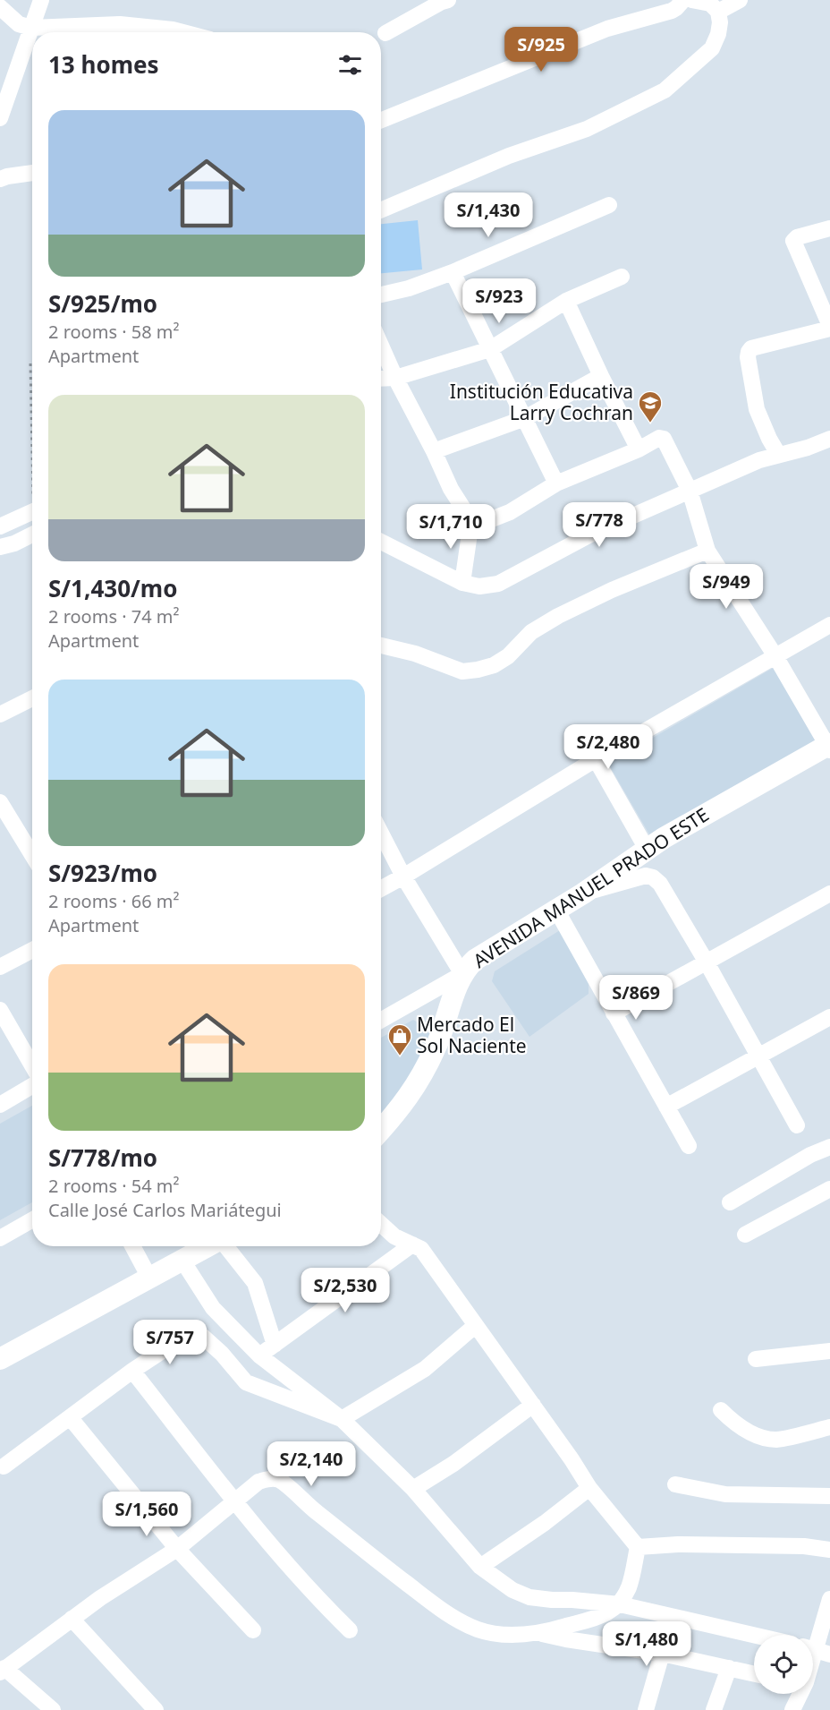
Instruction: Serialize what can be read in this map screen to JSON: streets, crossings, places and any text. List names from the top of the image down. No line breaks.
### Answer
{"streets":{"street":["AVENIDA MANUEL PRADO ESTE"]},"places":{"school or university":["Institución Educativa Larry Cochran"],"shop":["Mercado El Sol Naciente"]},"page":{"price":["S/925","S/1,430","S/923","S/778","S/1,710","S/949","S/2,480","S/869","S/2,530","S/757","S/2,140","S/1,560","S/1,480"],"heading":"13 homes","list":[{"name":"S/925/mo","note":"2 rooms · 58 m² · Apartment"},{"name":"S/1,430/mo","note":"2 rooms · 74 m² · Apartment"},{"name":"S/923/mo","note":"2 rooms · 66 m² · Apartment"},{"name":"S/778/mo","note":"2 rooms · 54 m² · Calle José Carlos Mariátegui"}]}}
